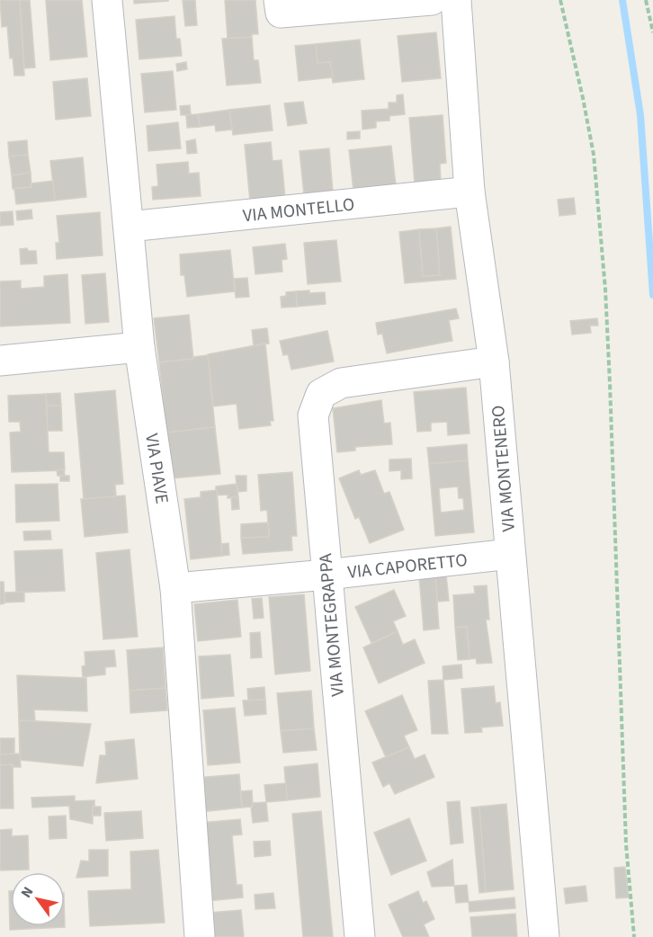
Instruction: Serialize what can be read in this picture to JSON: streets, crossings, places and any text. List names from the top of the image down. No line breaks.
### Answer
{"streets":{"street":["VIA MONTELLO","VIA PIAVE","VIA MONTENERO","VIA CAPORETTO","VIA MONTEGRAPPA"]},"crossings":[["VIA MONTELLO","VIA PIAVE"],["VIA MONTELLO","VIA MONTENERO"],["VIA PIAVE","VIA CAPORETTO"],["VIA MONTENERO","VIA CAPORETTO"],["VIA MONTENERO","VIA MONTEGRAPPA"],["VIA CAPORETTO","VIA MONTEGRAPPA"]],"north":"top left"}
